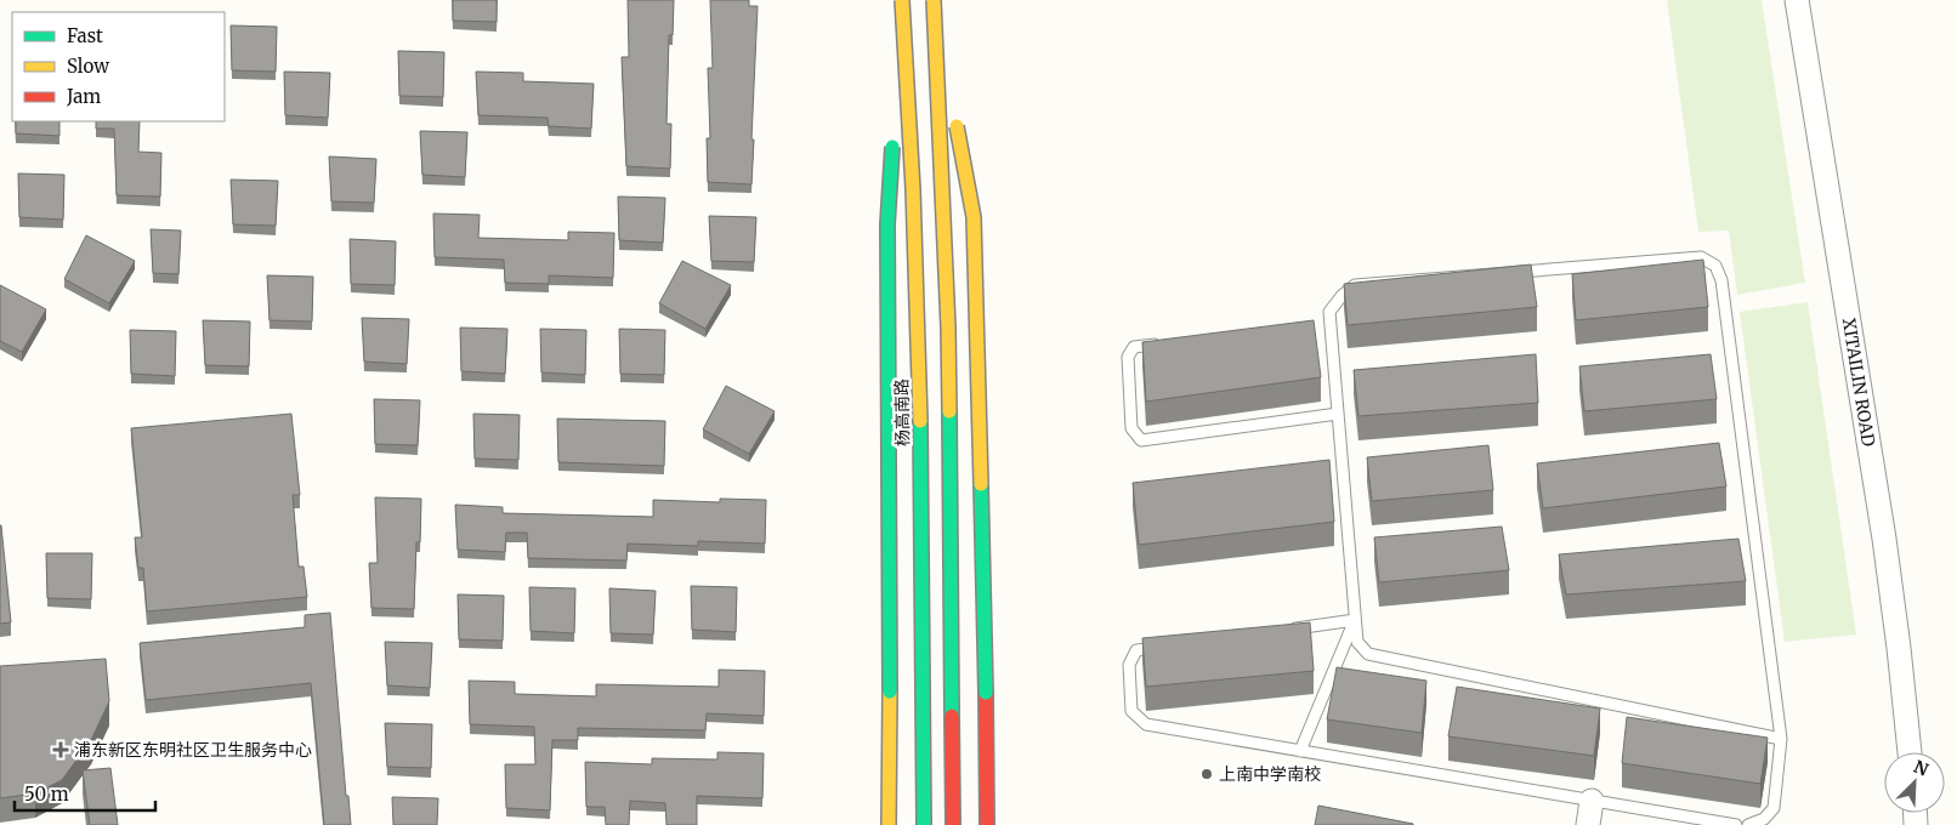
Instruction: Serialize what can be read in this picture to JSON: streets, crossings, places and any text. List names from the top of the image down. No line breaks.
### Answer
{"streets":{"highway":["杨高南路"],"street":["XITAILIN ROAD"]},"places":{"health":["浦东新区东明社区卫生服务中心"],"other":["上南中学南校"]},"legend":["Fast","Slow","Jam"],"scale_bar":"50 m","north":"top right"}
